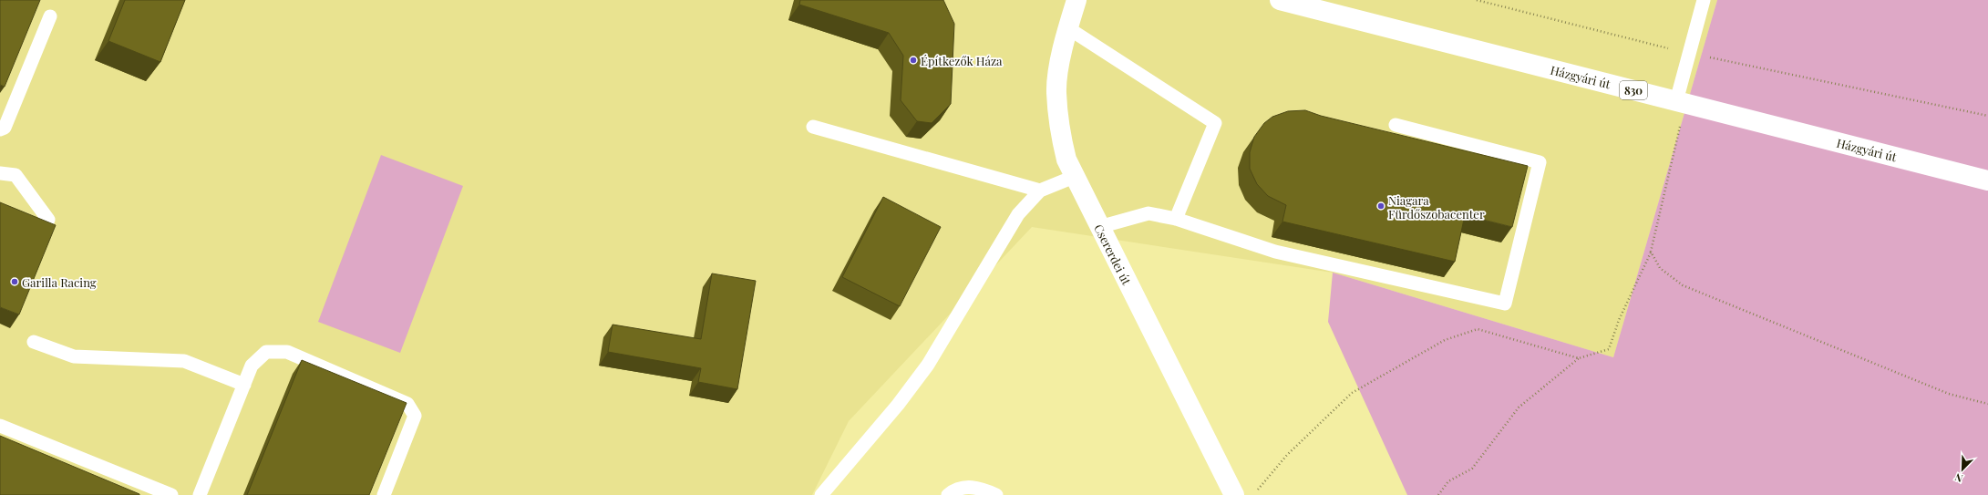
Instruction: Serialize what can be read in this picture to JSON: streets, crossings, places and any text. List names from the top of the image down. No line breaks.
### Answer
{"streets":{"main road":["Házgyári út","830","Csererdei út"]},"places":["Építkezők Háza","Niagara Fürdőszobacenter","Garilla Racing"],"north":"bottom left"}
